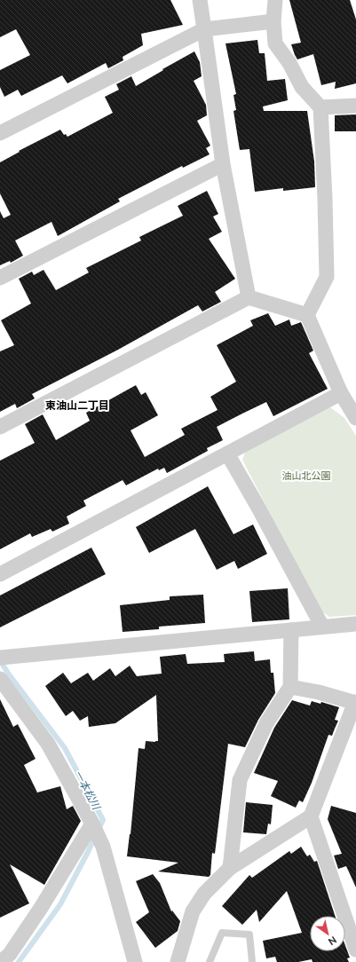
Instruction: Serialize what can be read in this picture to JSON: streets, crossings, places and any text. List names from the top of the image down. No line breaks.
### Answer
{"districts":["東油山二丁目"],"water":["一本松川"],"parks":["油山北公園"],"north":"bottom right"}
